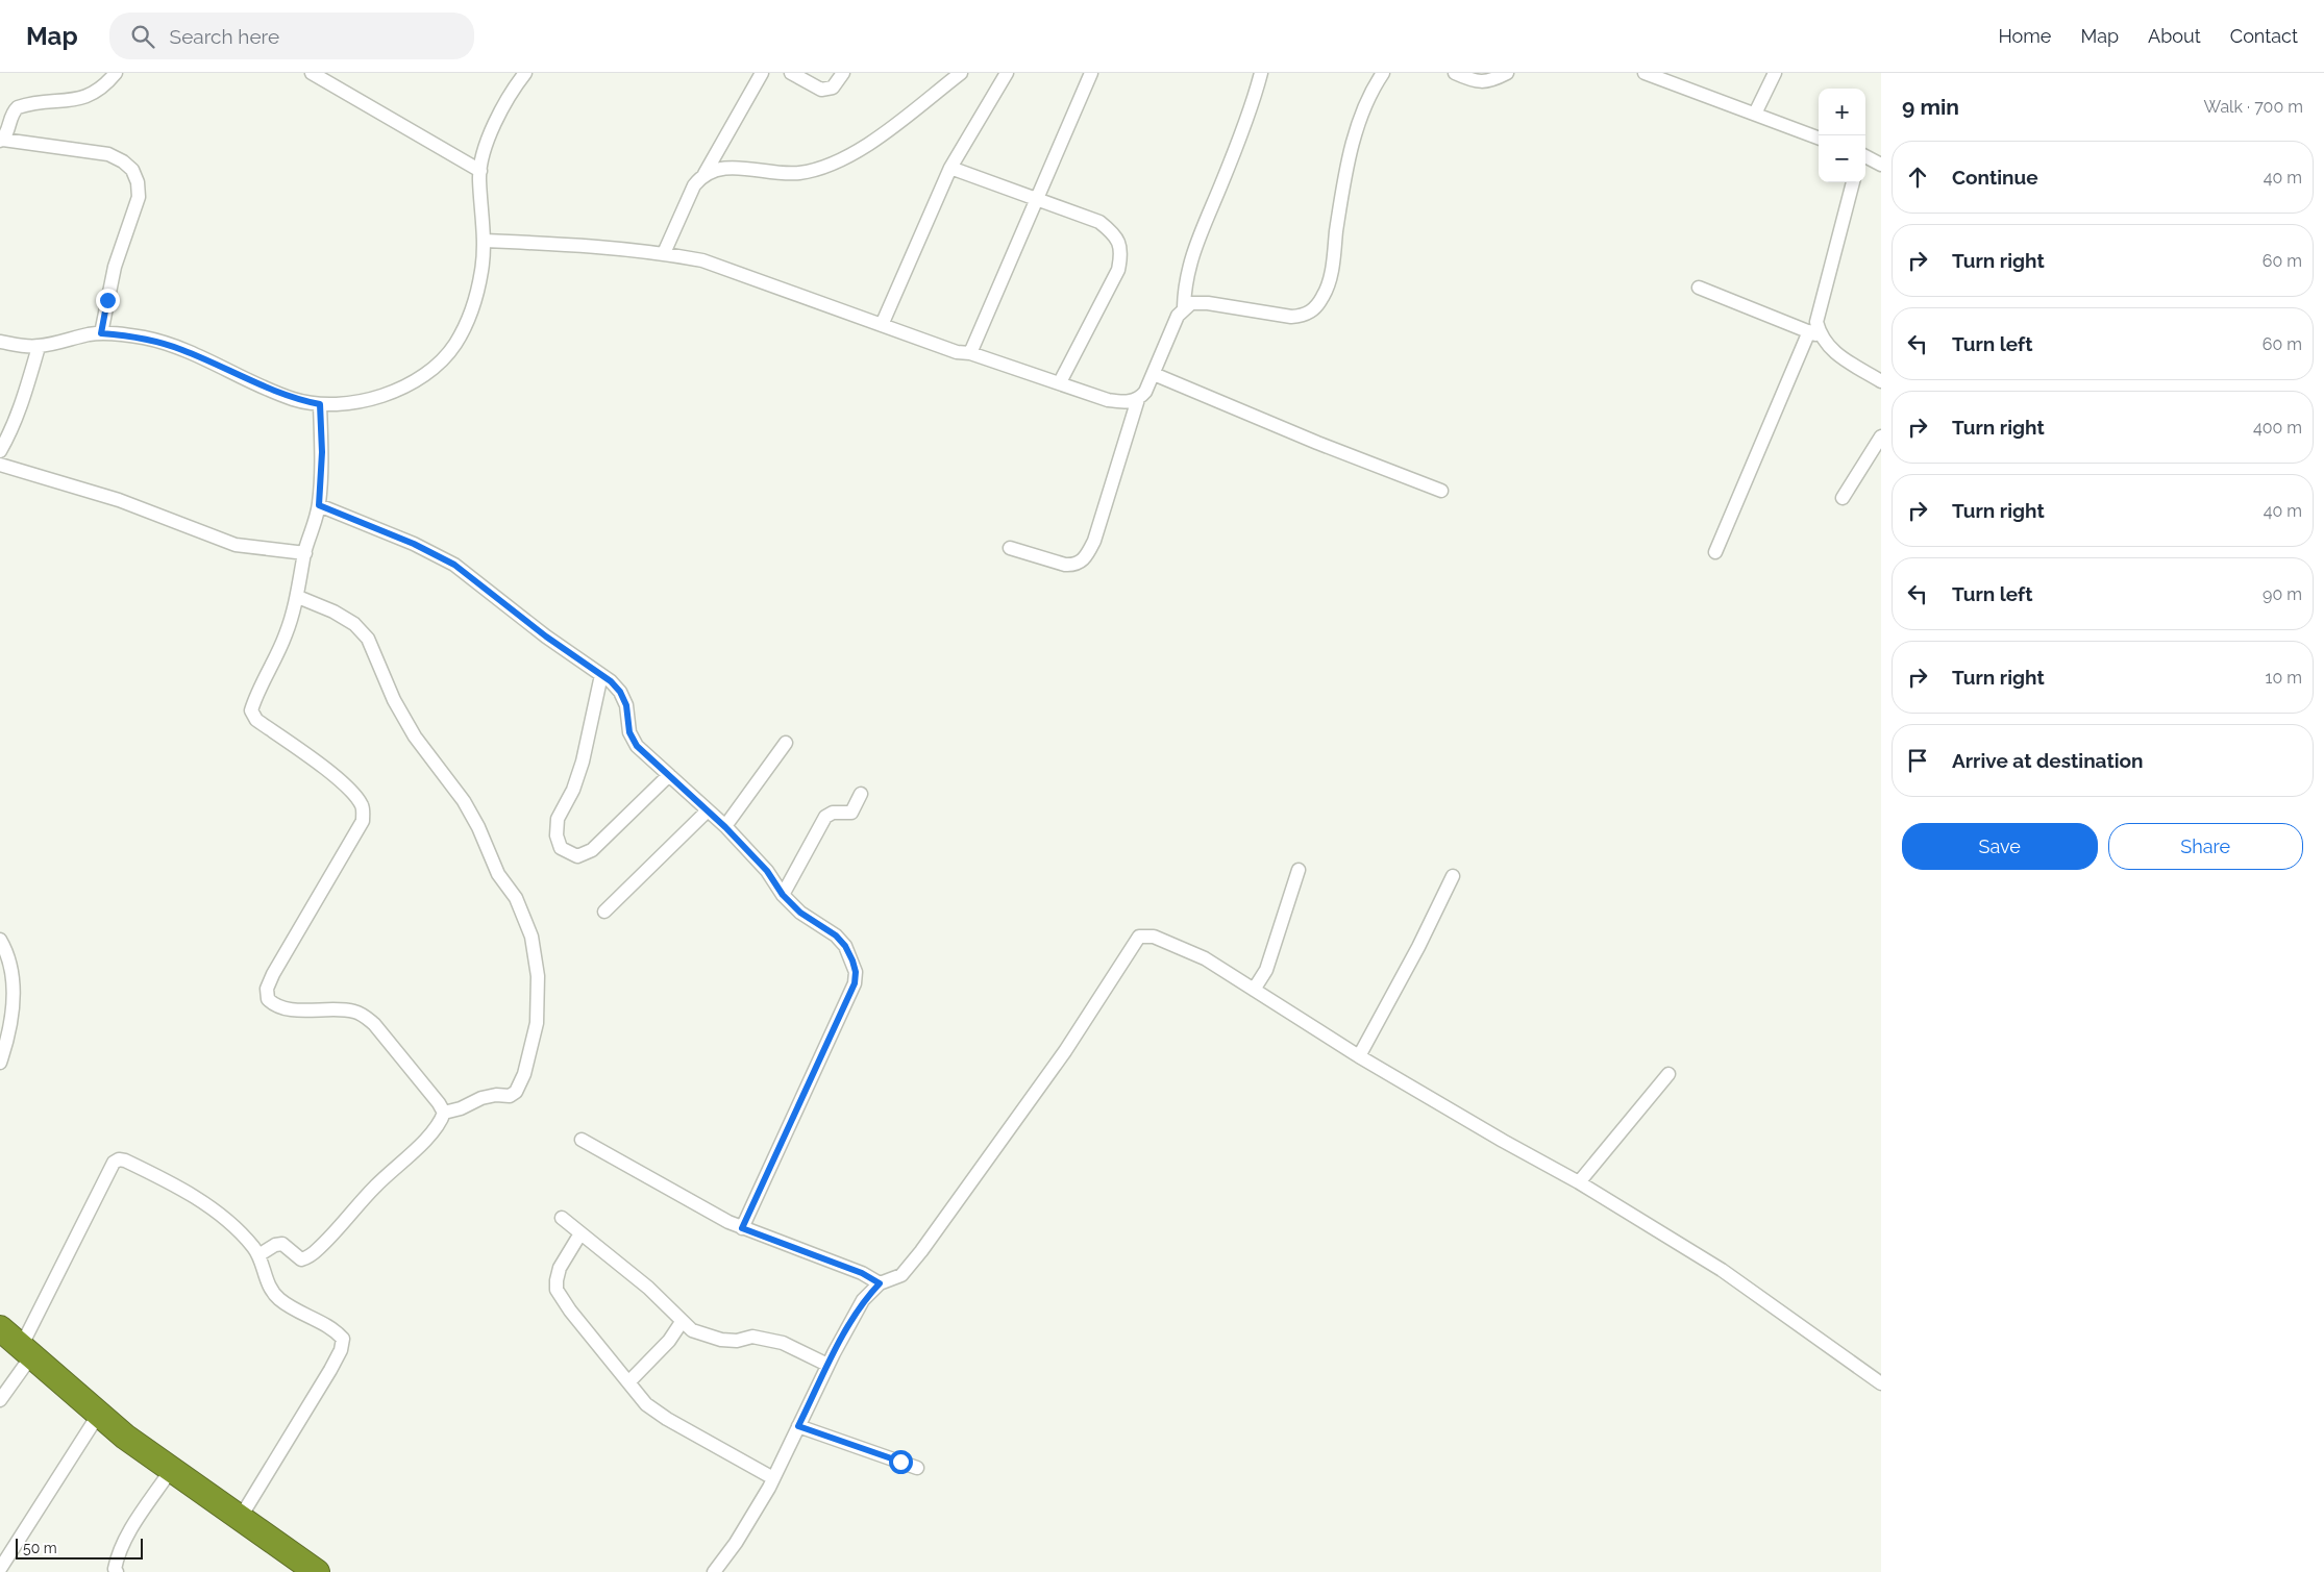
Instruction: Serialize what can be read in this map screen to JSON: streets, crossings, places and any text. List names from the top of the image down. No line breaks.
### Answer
{"scale_bar":"50 m","page":{"header":"Map","search":"Search here","nav":["Home","Map","About","Contact"],"heading":["9 min","Walk · 700 m"],"map_buttons":["+","−"],"list":[["Continue","40 m"],["Turn right","60 m"],["Turn left","60 m"],["Turn right","400 m"],["Turn right","40 m"],["Turn left","90 m"],["Turn right","10 m"],"Arrive at destination"],"buttons":["Save","Share"],"scale":"50 m"}}
